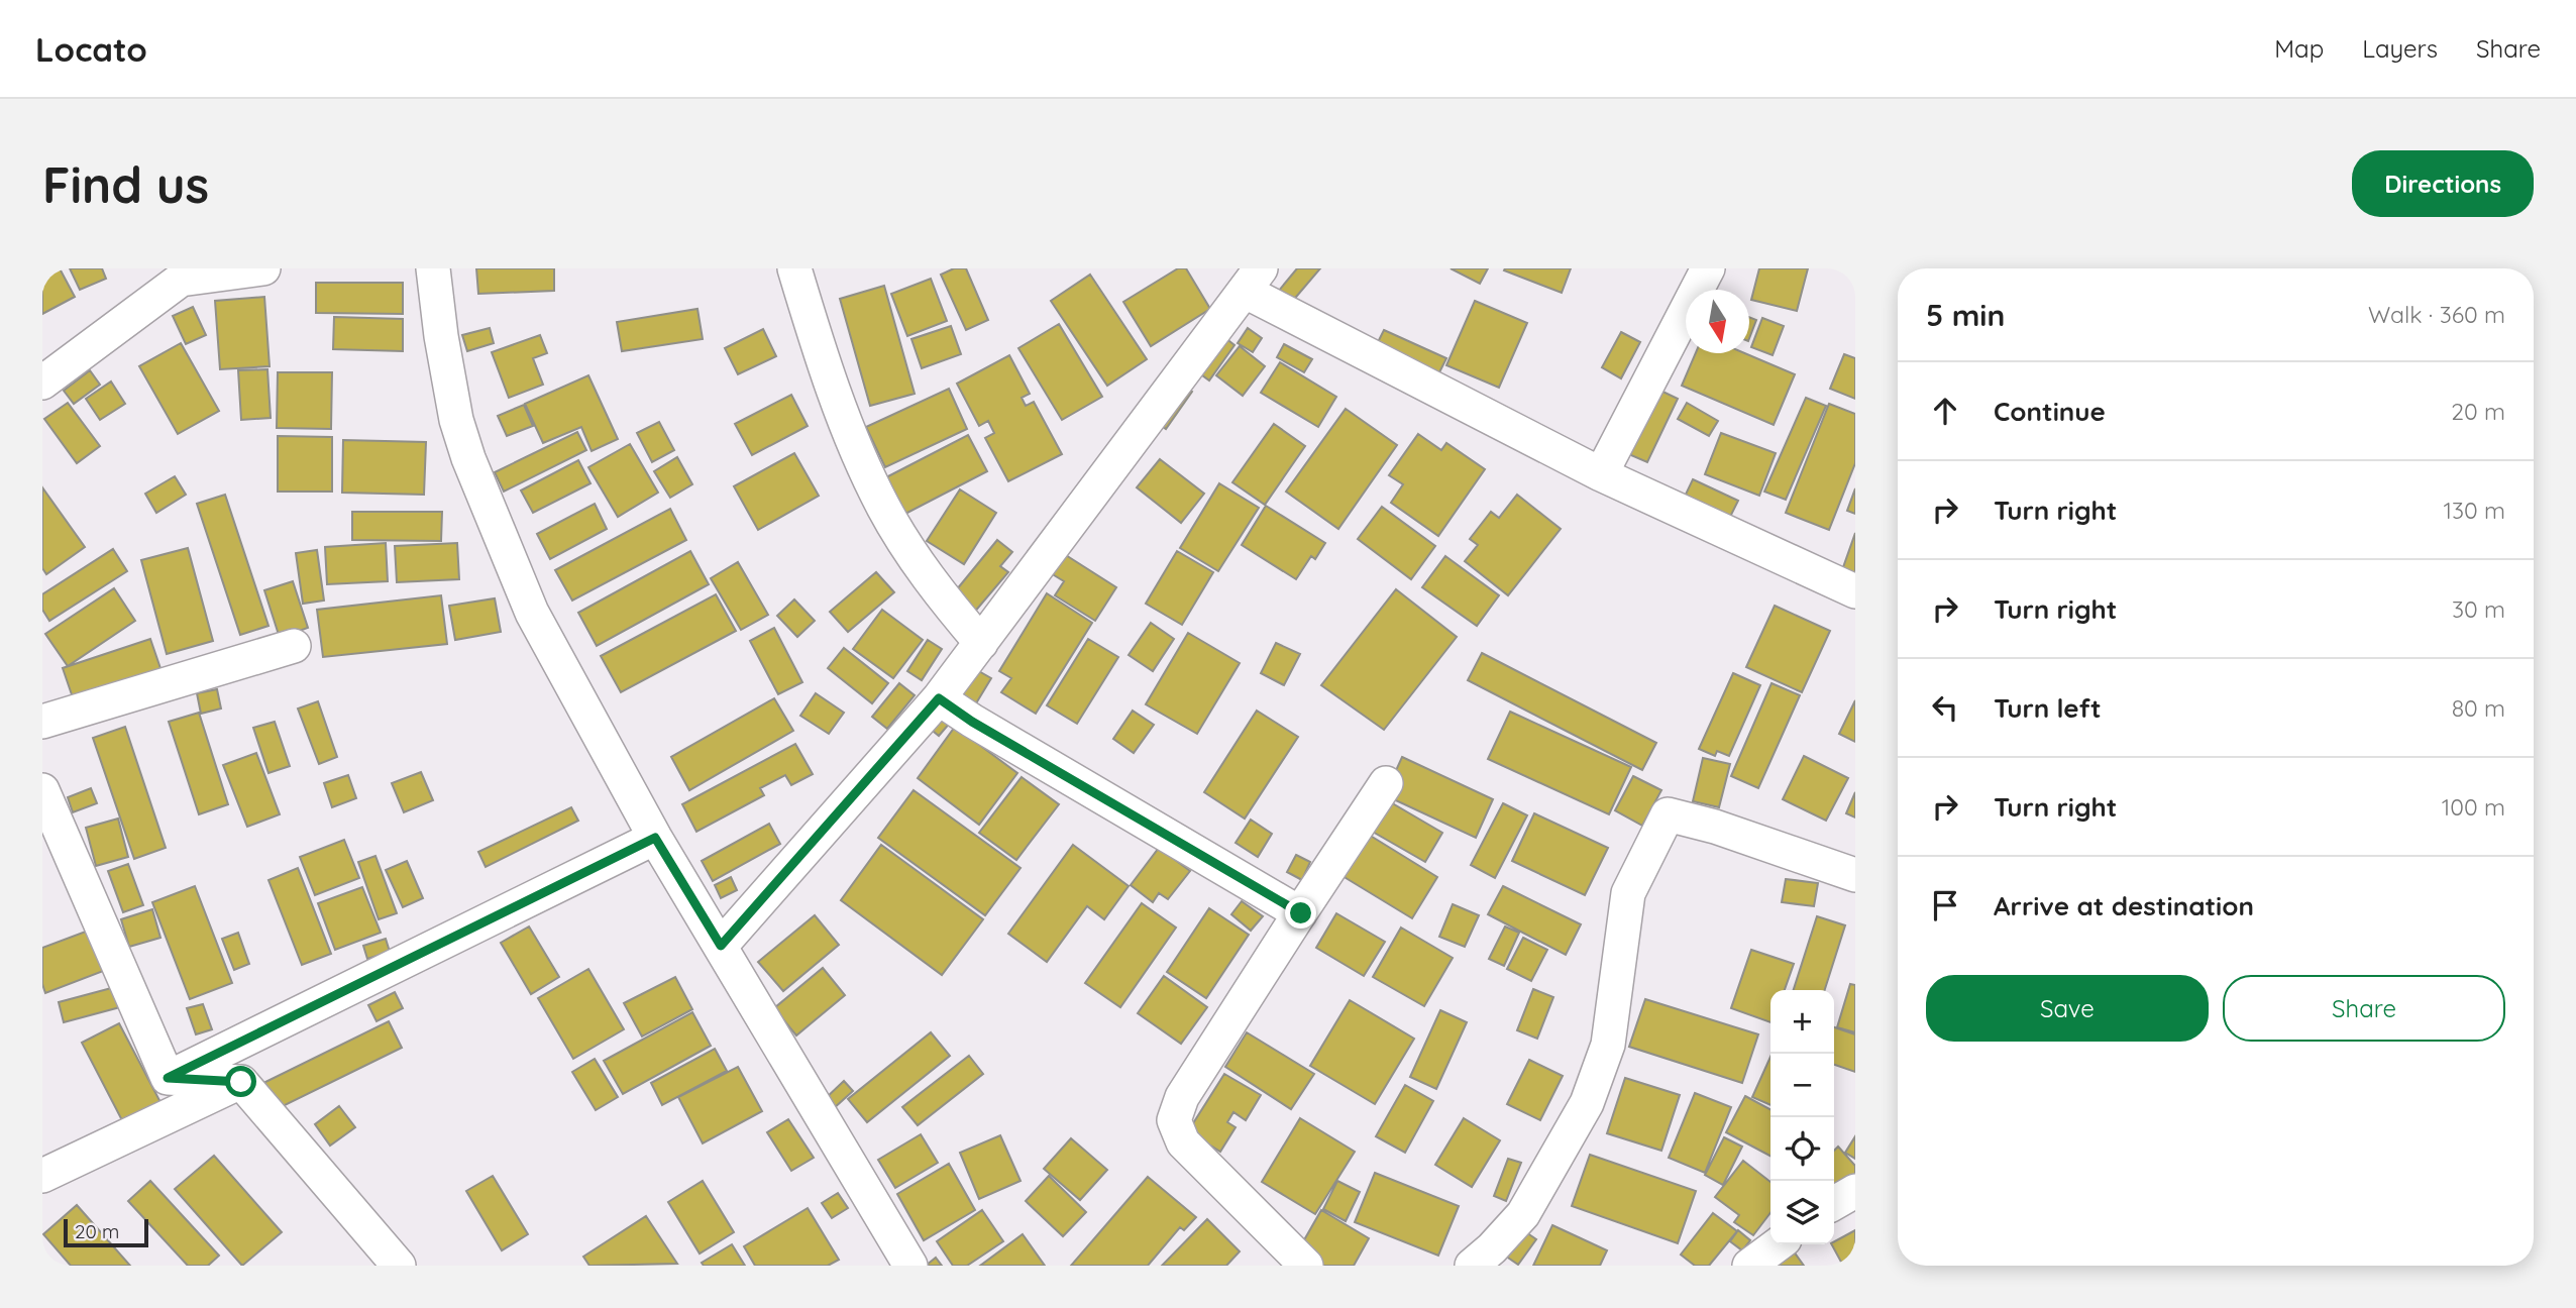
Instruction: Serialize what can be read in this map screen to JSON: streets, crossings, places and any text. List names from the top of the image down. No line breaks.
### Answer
{"scale_bar":"20 m","north":"bottom","page":{"header":"Locato","nav":["Map","Layers","Share"],"buttons":["Directions",["Save","Share"]],"title":"Find us","heading":["5 min","Walk · 360 m"],"list":[["Continue","20 m"],["Turn right","130 m"],["Turn right","30 m"],["Turn left","80 m"],["Turn right","100 m"],"Arrive at destination"],"map_buttons":["+","−"],"scale":"20 m"}}
